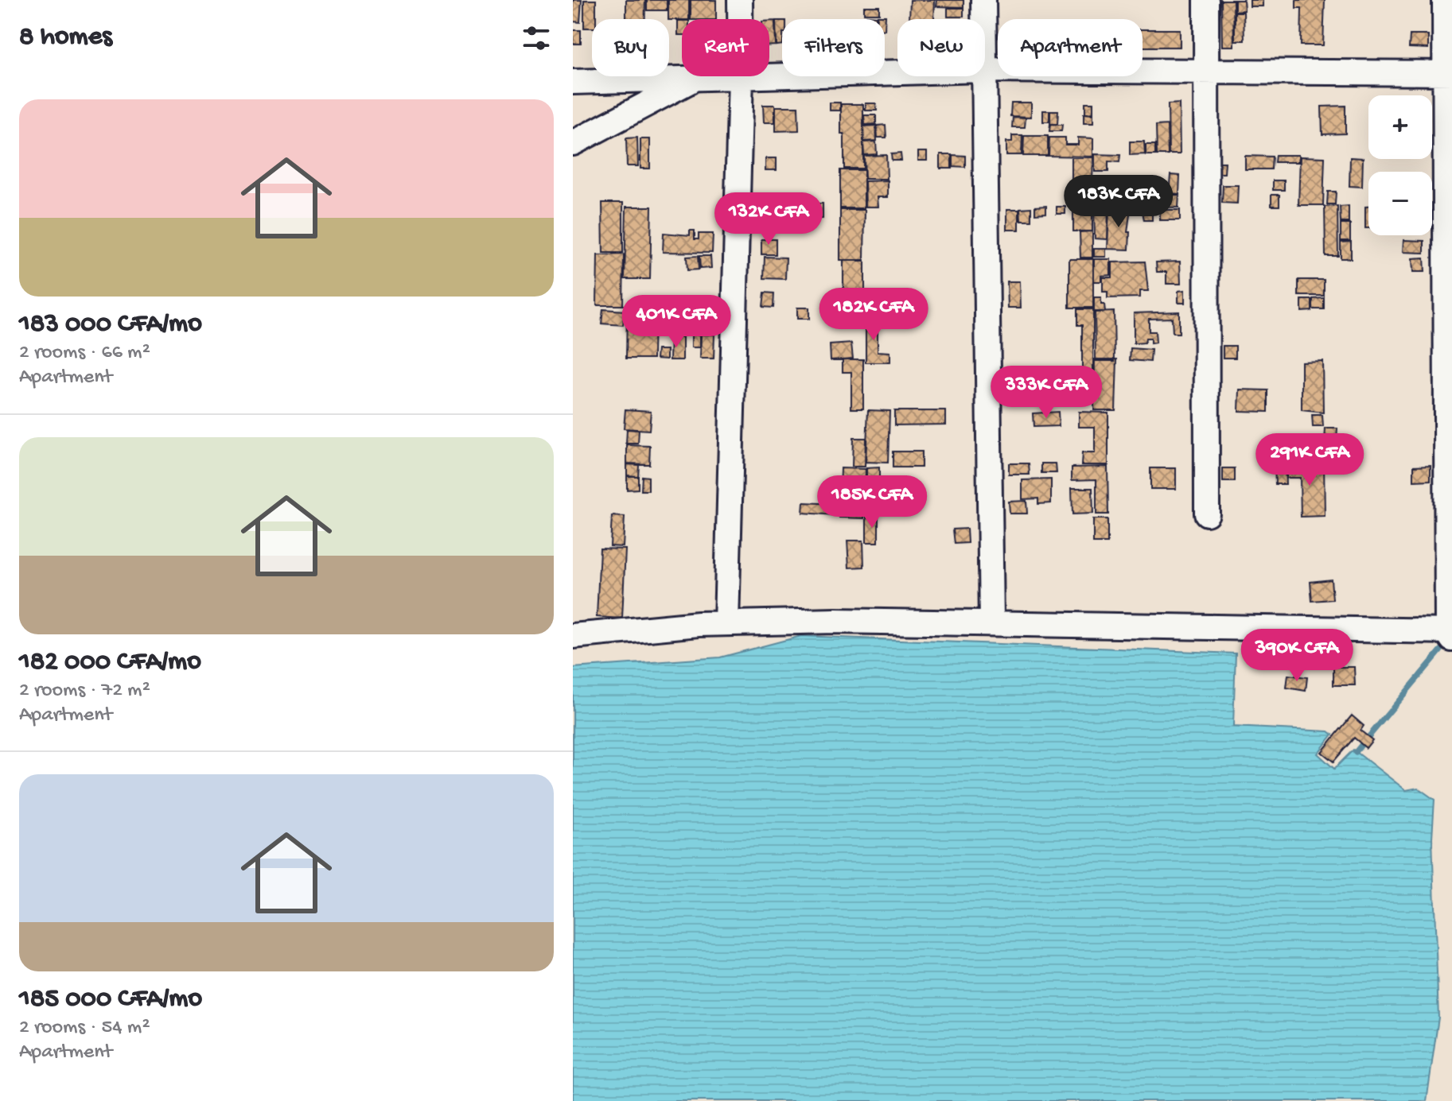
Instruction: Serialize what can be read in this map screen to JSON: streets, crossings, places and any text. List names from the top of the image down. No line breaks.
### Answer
{"page":{"heading":"8 homes","chip":["Buy","Rent","Filters","New","Apartment"],"list":[{"name":"183 000 CFA/mo","note":"2 rooms · 66 m² · Apartment"},{"name":"182 000 CFA/mo","note":"2 rooms · 72 m² · Apartment"},{"name":"185 000 CFA/mo","note":"2 rooms · 54 m² · Apartment"}],"map_buttons":["+","−"],"price":["183K CFA","132K CFA","182K CFA","401K CFA","333K CFA","291K CFA","185K CFA","390K CFA"]}}
